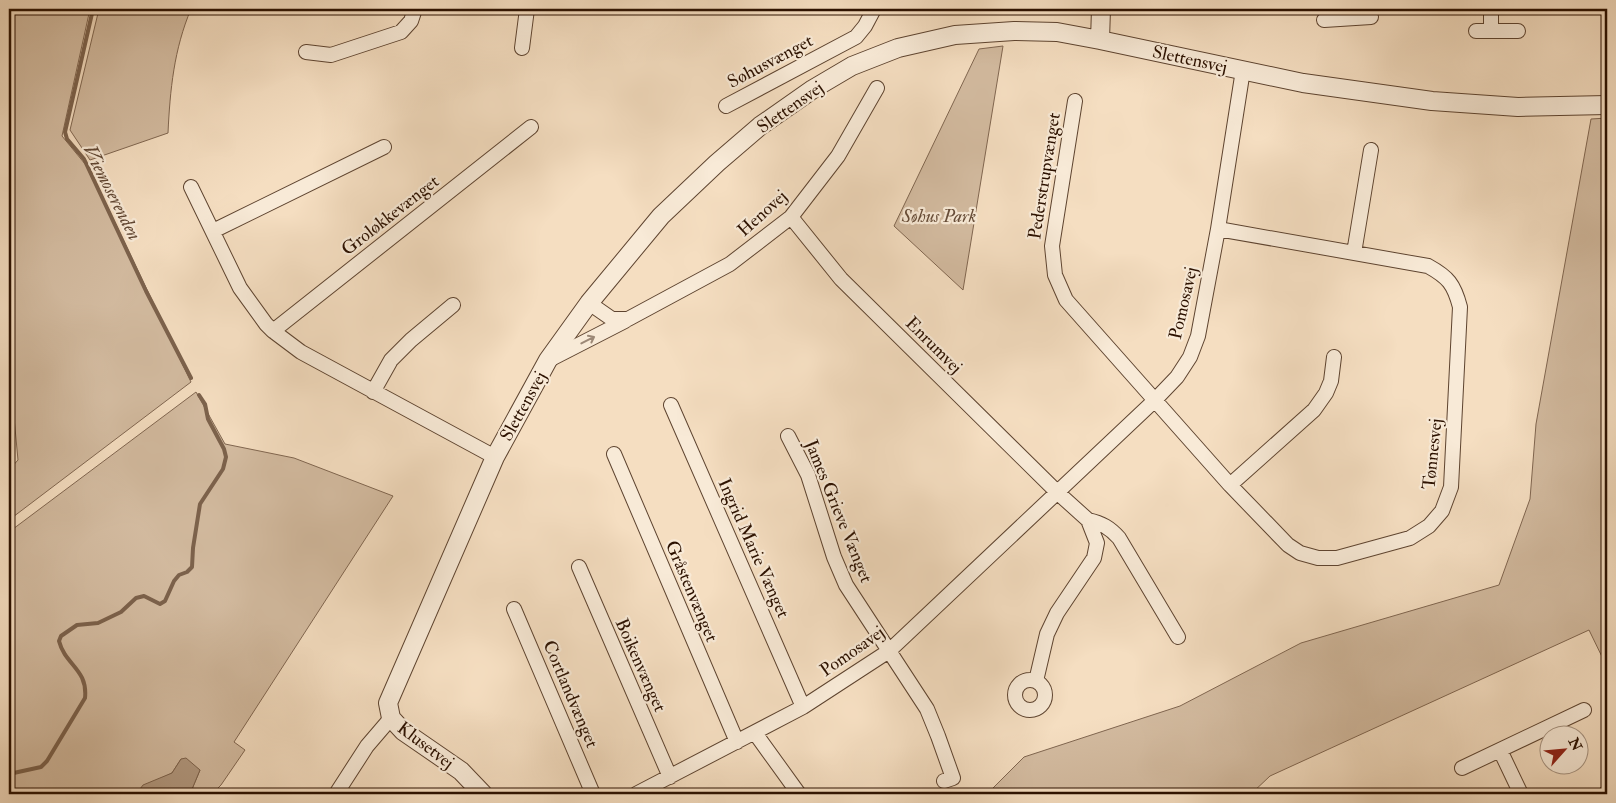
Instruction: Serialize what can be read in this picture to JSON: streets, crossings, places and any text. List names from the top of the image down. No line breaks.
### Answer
{"streets":{"street":["Slettensvej","Søhusvænget","Pederstrupvænget","Henovej","Groløkkevænget","Pomosavej","Enrumvej","Tønnesvej","James Grieve Vænget","Ingrid Marie Vænget","Gråstenvænget","Boikenvænget","Cortlandvænget","Klusetvej"]},"crossings":[["Slettensvej","Henovej"],["Slettensvej","Pomosavej"],["Slettensvej","Klusetvej"],["Pederstrupvænget","Pomosavej"],["Pederstrupvænget","Tønnesvej"],["Henovej","Enrumvej"],["Pomosavej","Enrumvej"],["Pomosavej","Tønnesvej"],["Pomosavej","James Grieve Vænget"],["Pomosavej","Ingrid Marie Vænget"],["Pomosavej","Gråstenvænget"],["Pomosavej","Boikenvænget"]],"water":["Viemoserenden"],"parks":["Søhus Park"],"north":"top right"}
